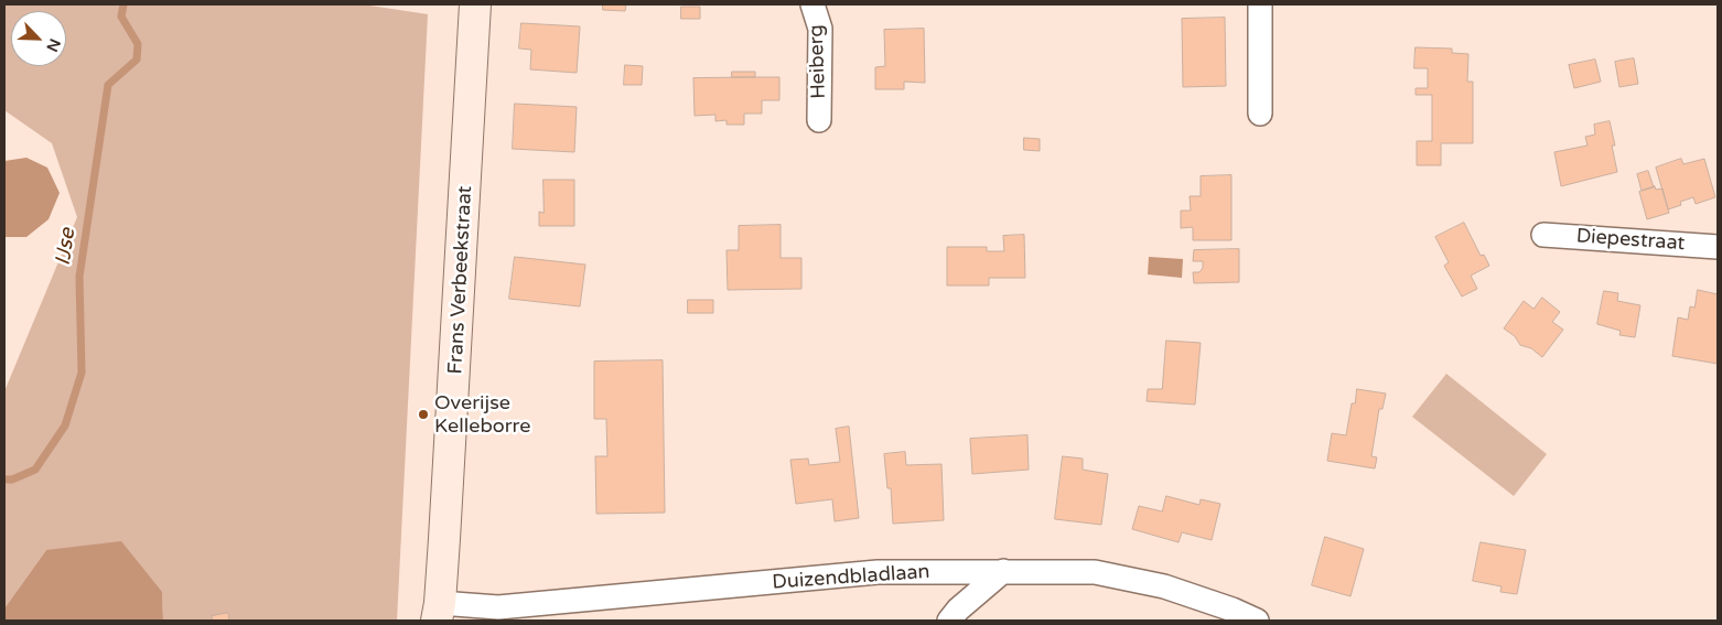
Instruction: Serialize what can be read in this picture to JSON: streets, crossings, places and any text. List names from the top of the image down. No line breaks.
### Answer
{"streets":{"main road":["Frans Verbeekstraat"],"street":["Heiberg","Diepestraat","Duizendbladlaan"]},"crossings":[["Frans Verbeekstraat","Duizendbladlaan"]],"water":["IJse"],"places":["Overijse Kelleborre"],"north":"bottom right"}
